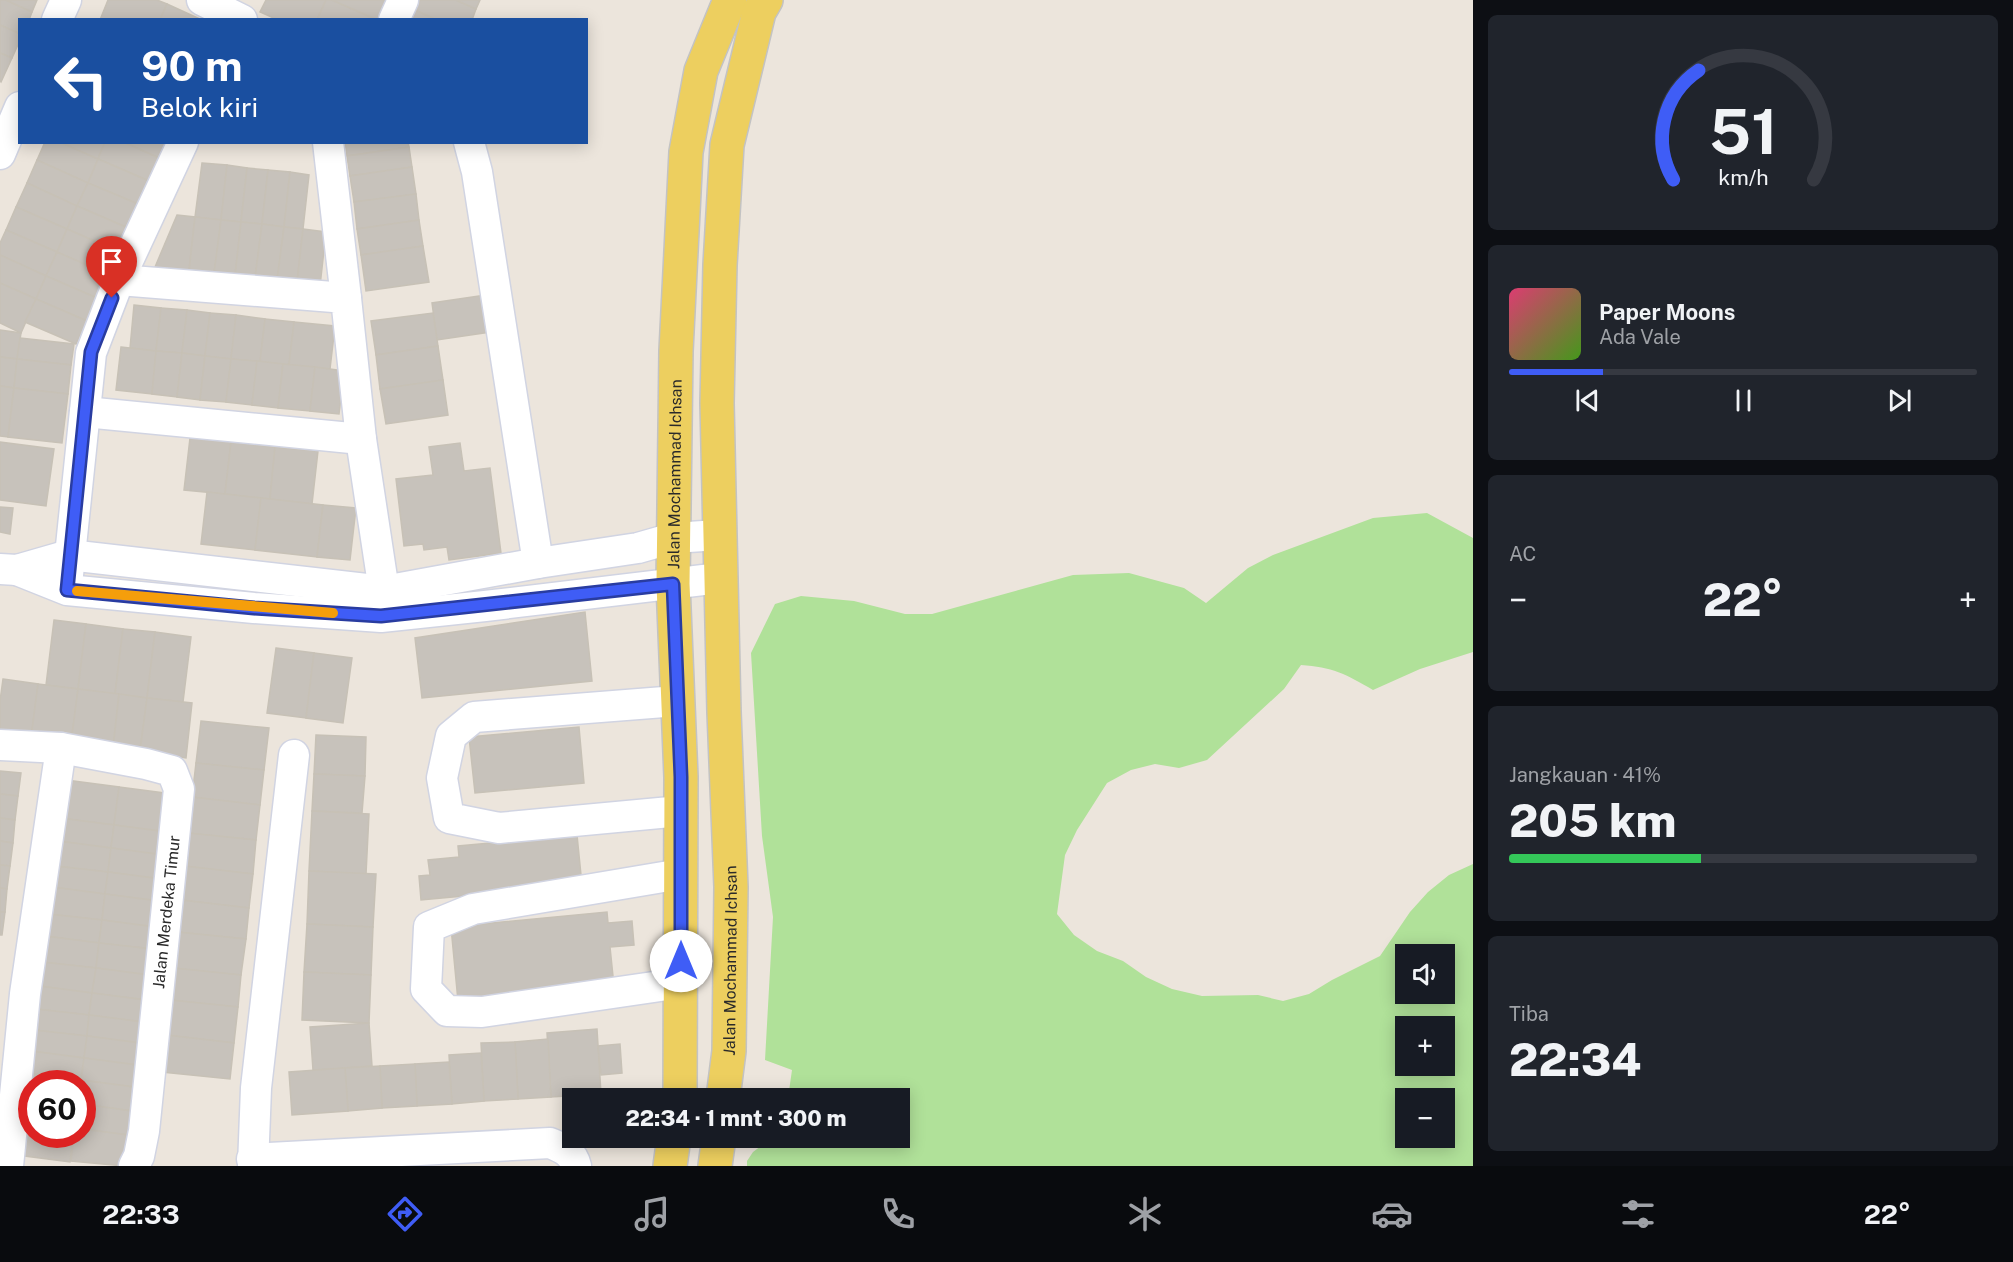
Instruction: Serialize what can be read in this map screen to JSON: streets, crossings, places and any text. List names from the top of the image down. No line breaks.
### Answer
{"streets":{"main road":["Jalan Mochammad Ichsan"],"street":["Jalan Merdeka Timur"]},"page":{"turn":["90 m","Belok kiri"],"song":["Paper Moons","Ada Vale"],"tile":["AC",["Jangkauan · 41%","205 km"],["Tiba","22:34"]],"heat":["−","22°","+"],"map_buttons":["+","−"],"limit":"60","trip":"22:34 · 1 mnt · 300 m","tabs":["22:33","22°"],"gauge":["51","km/h"]}}
